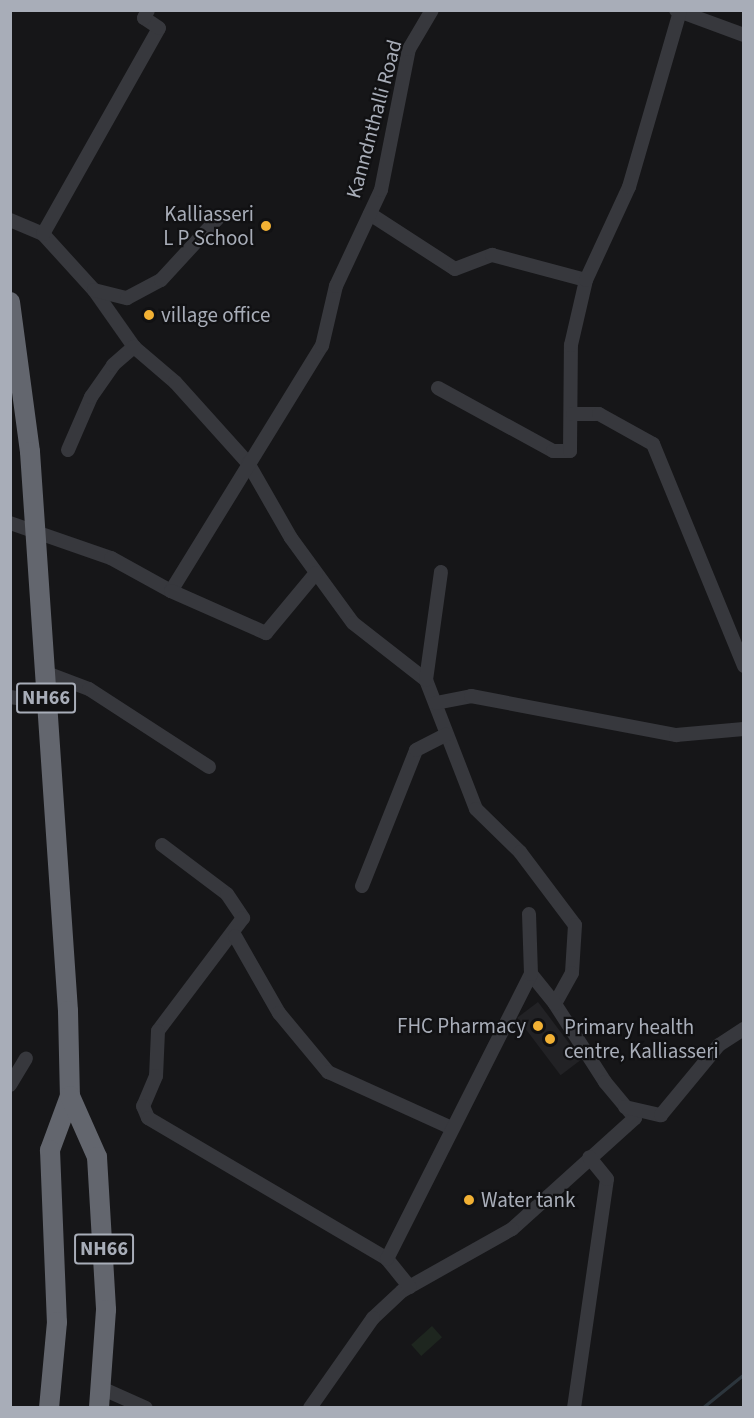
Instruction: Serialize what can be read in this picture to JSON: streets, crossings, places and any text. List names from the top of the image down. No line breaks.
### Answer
{"streets":{"highway":["NH66"],"street":["Kanndnthalli Road"]},"places":["Kalliasseri L P School","village office","FHC Pharmacy","Primary health centre, Kalliasseri","Water tank"]}
